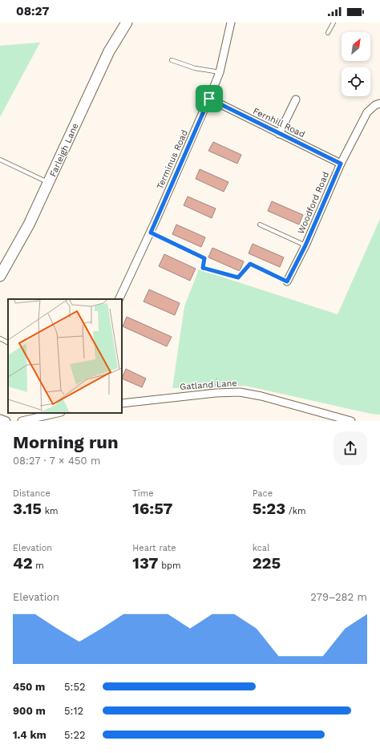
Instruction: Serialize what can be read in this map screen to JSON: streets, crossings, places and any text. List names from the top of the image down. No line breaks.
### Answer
{"streets":{"street":["Fernhill Road","Farleigh Lane","Terminus Road","Woodford Road","Gatland Lane"]},"crossings":[["Fernhill Road","Terminus Road"],["Fernhill Road","Woodford Road"]],"north":"top right","page":{"status":"08:27","heading":["Morning run","08:27 · 7 × 450 m"],"stats":[["Distance","3.15 km"],["Time","16:57"],["Pace","5:23 /km"],["Elevation","42 m"],["Heart rate","137 bpm"],["kcal","225"]],"chart":["Elevation","279–282 m"],"list":[{"name":"450 m","note":"5:52"},{"name":"900 m","note":"5:12"},{"name":"1.4 km","note":"5:22"}]}}
